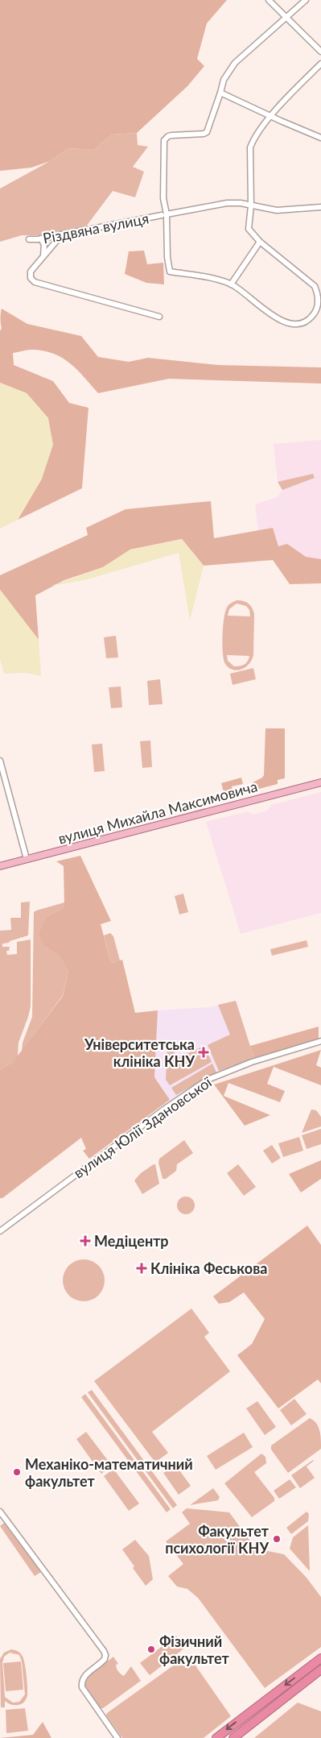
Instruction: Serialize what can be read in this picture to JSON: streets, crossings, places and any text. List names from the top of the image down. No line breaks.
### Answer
{"streets":{"main road":["вулиця Михайла Максимовича"],"street":["Різдвяна вулиця","вулиця Юлії Здановської"]},"places":{"health":["Університетська клініка КНУ","Медіцентр","Клініка Феськова"],"other":["Механіко-математичний факультет","Факультет психології КНУ","Фізичний факультет"]}}
